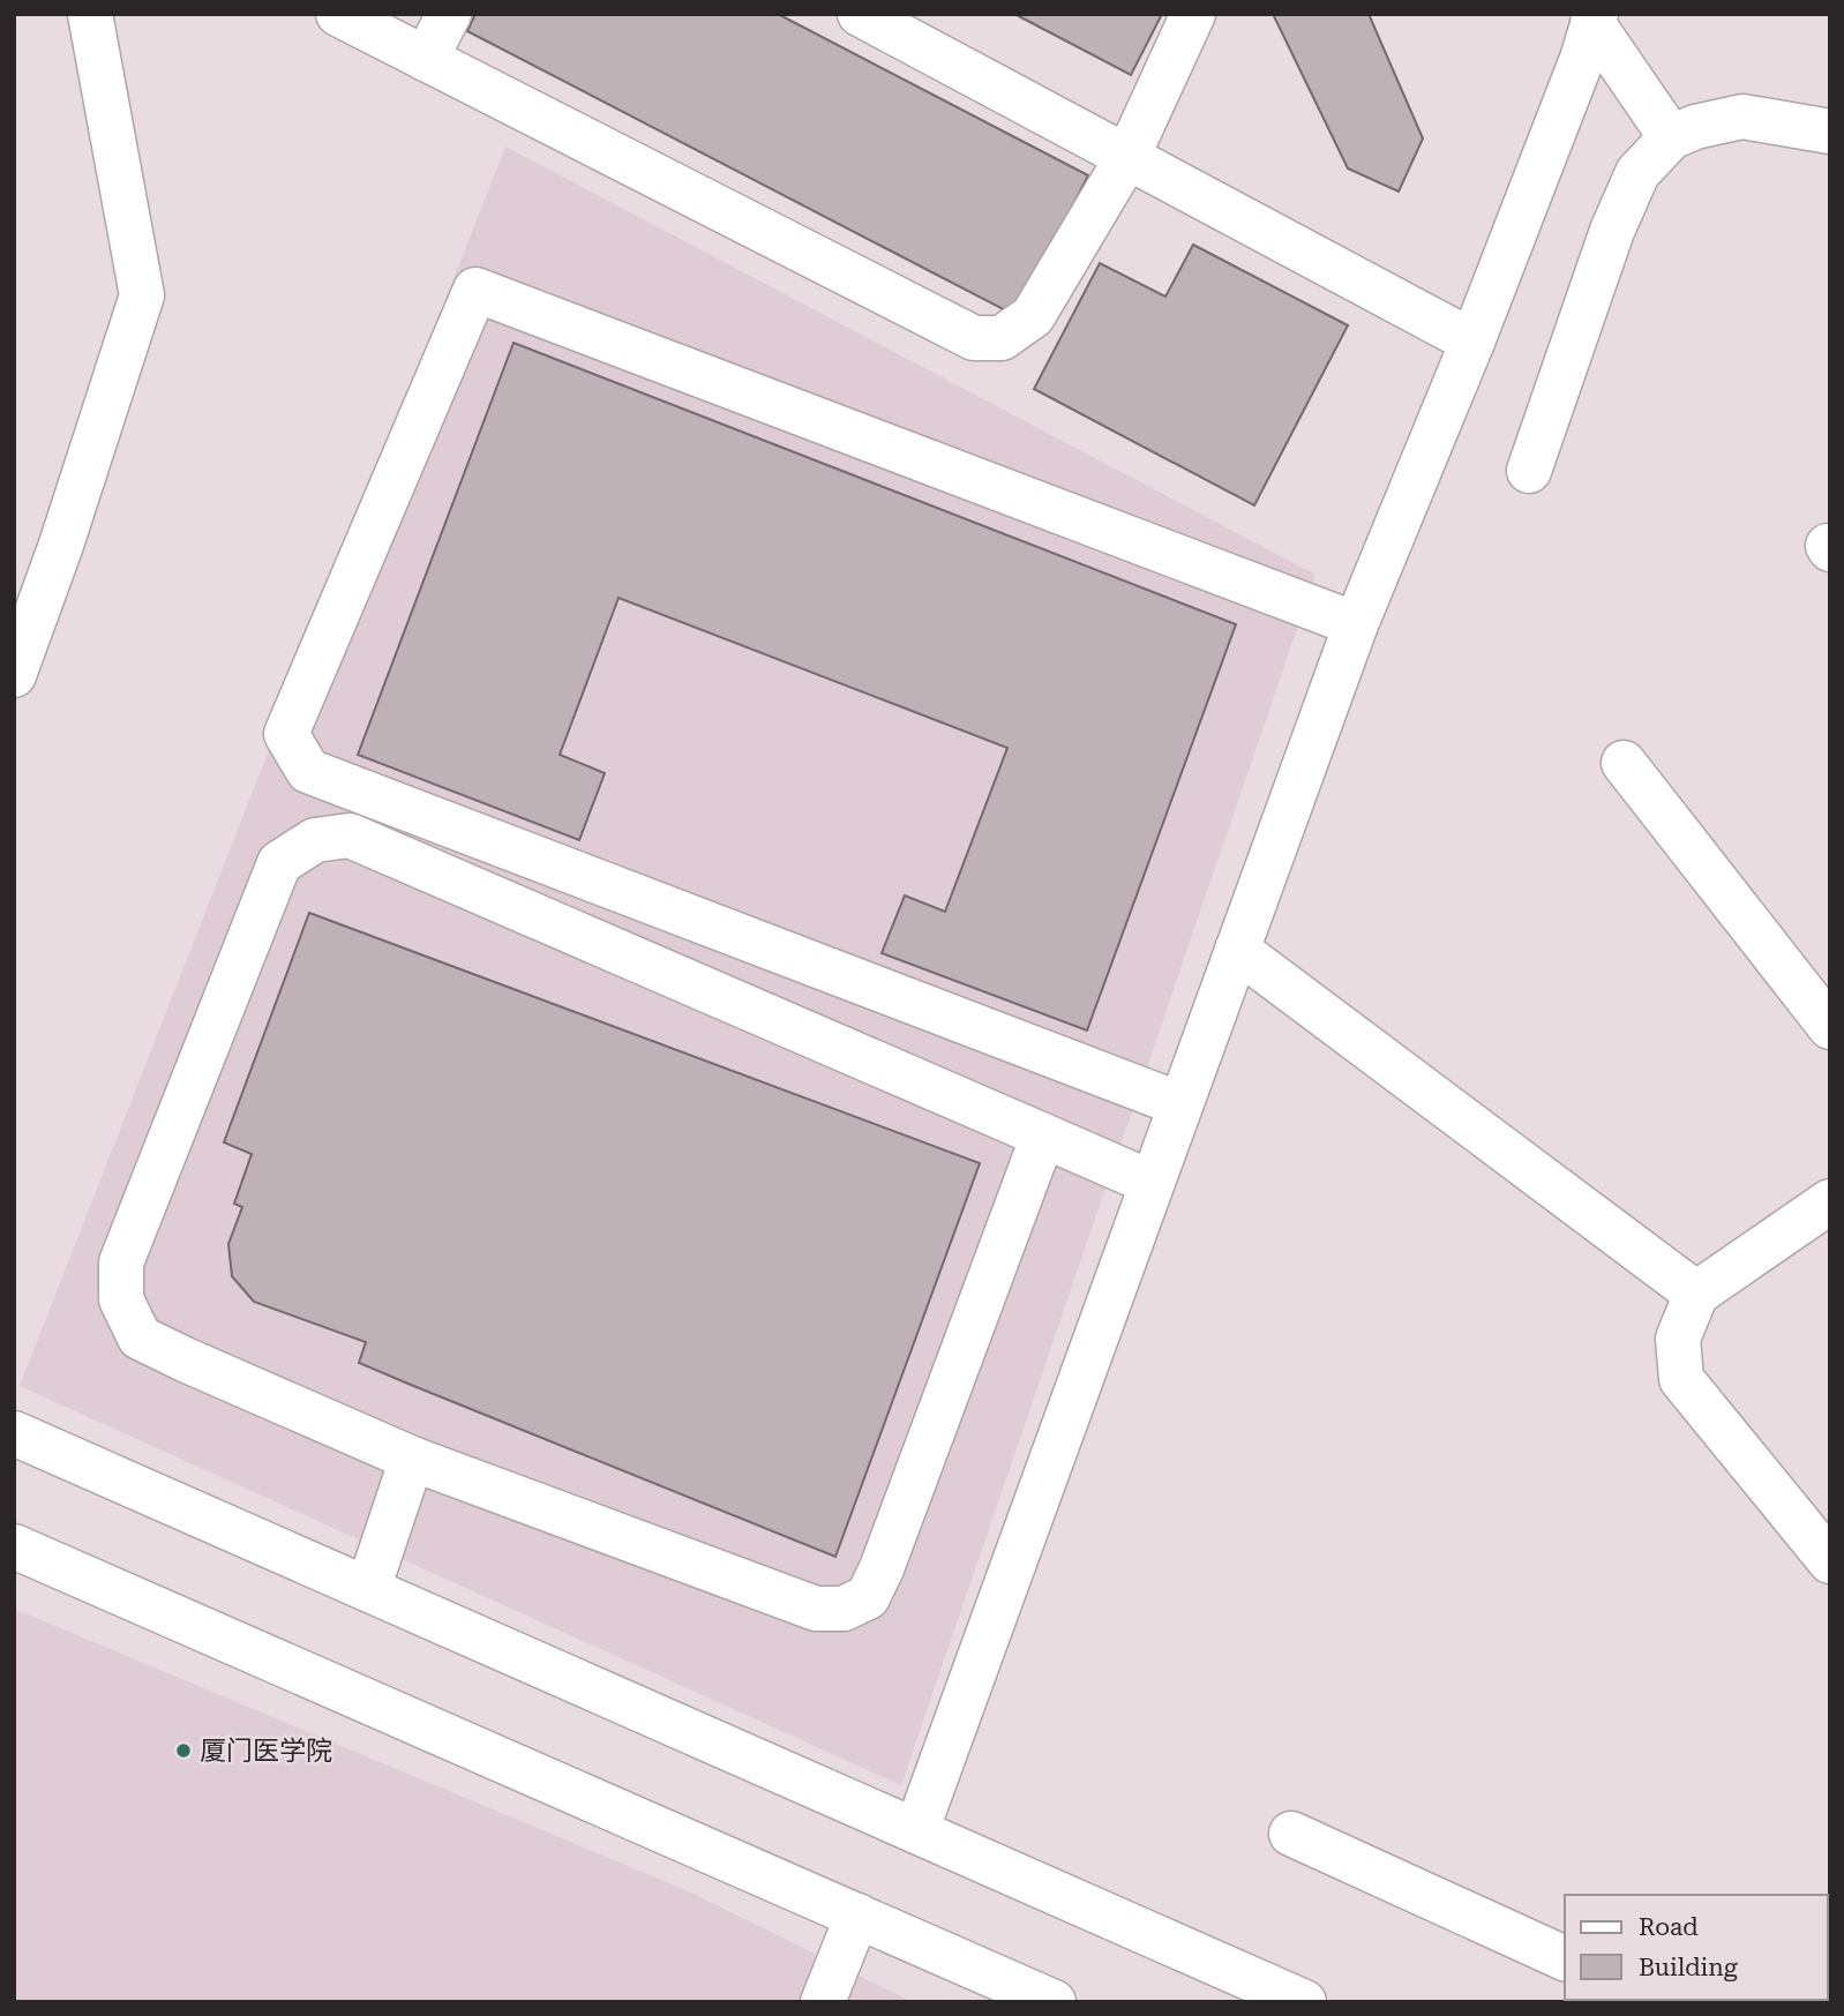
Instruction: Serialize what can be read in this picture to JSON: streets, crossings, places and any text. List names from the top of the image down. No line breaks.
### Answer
{"places":["厦门医学院"],"legend":["Road","Building"]}
